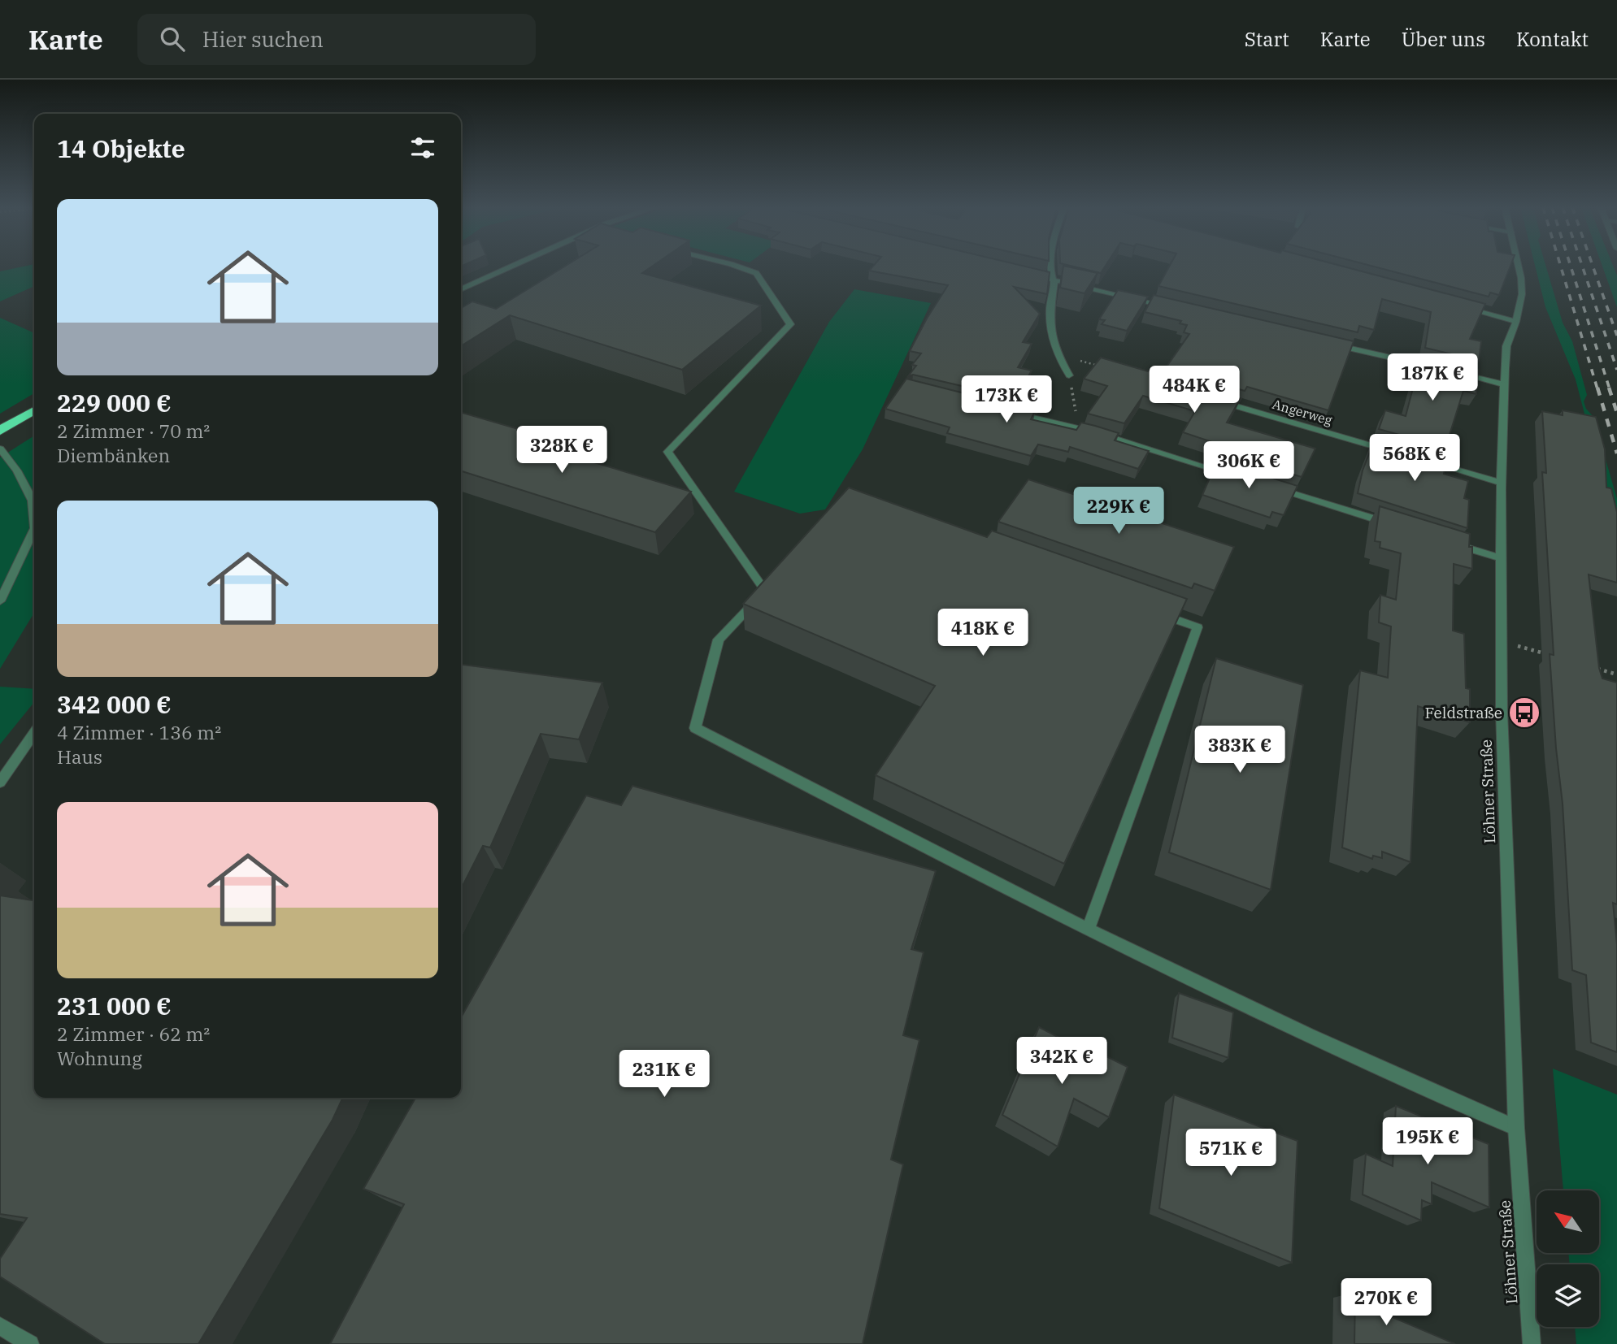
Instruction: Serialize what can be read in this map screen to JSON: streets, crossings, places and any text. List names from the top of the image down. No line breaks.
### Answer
{"streets":{"street":["Angerweg","Löhner Straße"]},"places":{"bus stop":["Feldstraße"]},"north":"top left","page":{"header":"Karte","search":"Hier suchen","nav":["Start","Karte","Über uns","Kontakt"],"heading":"14 Objekte","list":[{"name":"229 000 €","note":"2 Zimmer · 70 m² · Diembänken"},{"name":"342 000 €","note":"4 Zimmer · 136 m² · Haus"},{"name":"231 000 €","note":"2 Zimmer · 62 m² · Wohnung"}],"price":["187K €","484K €","173K €","328K €","568K €","306K €","229K €","418K €","383K €","342K €","231K €","195K €","571K €","270K €"]}}
